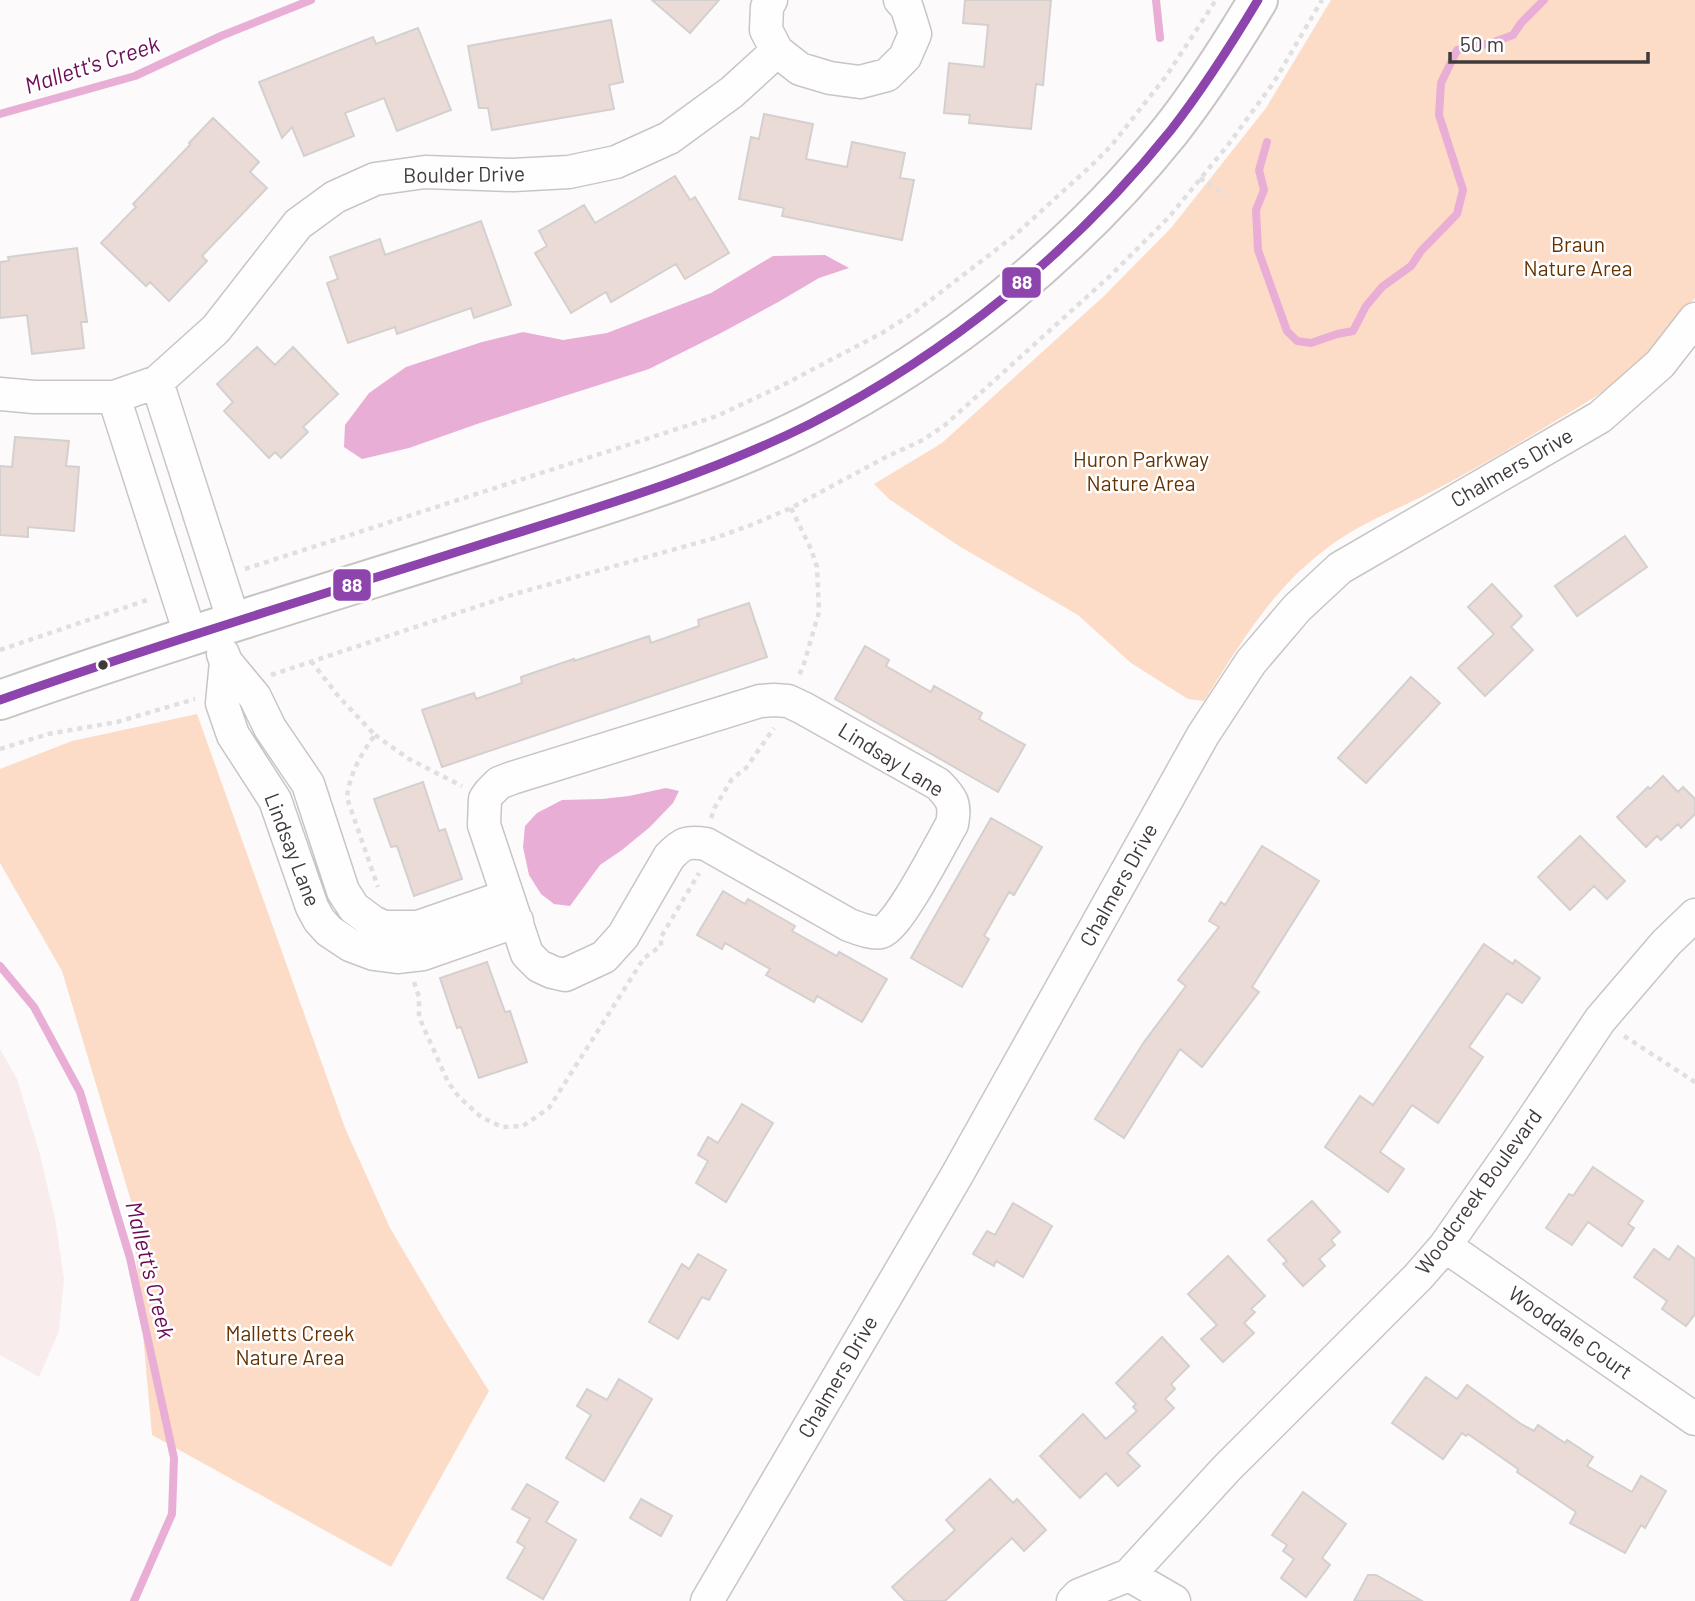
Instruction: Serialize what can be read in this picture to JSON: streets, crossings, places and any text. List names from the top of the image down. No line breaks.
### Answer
{"streets":{"street":["Boulder Drive","Chalmers Drive","Lindsay Lane","Woodcreek Boulevard","Wooddale Court"]},"crossings":[["Woodcreek Boulevard","Wooddale Court"]],"water":["Mallett's Creek"],"parks":["Braun Nature Area","Huron Parkway Nature Area","Malletts Creek Nature Area"],"lines":["transit line 88"],"scale_bar":"50 m"}
